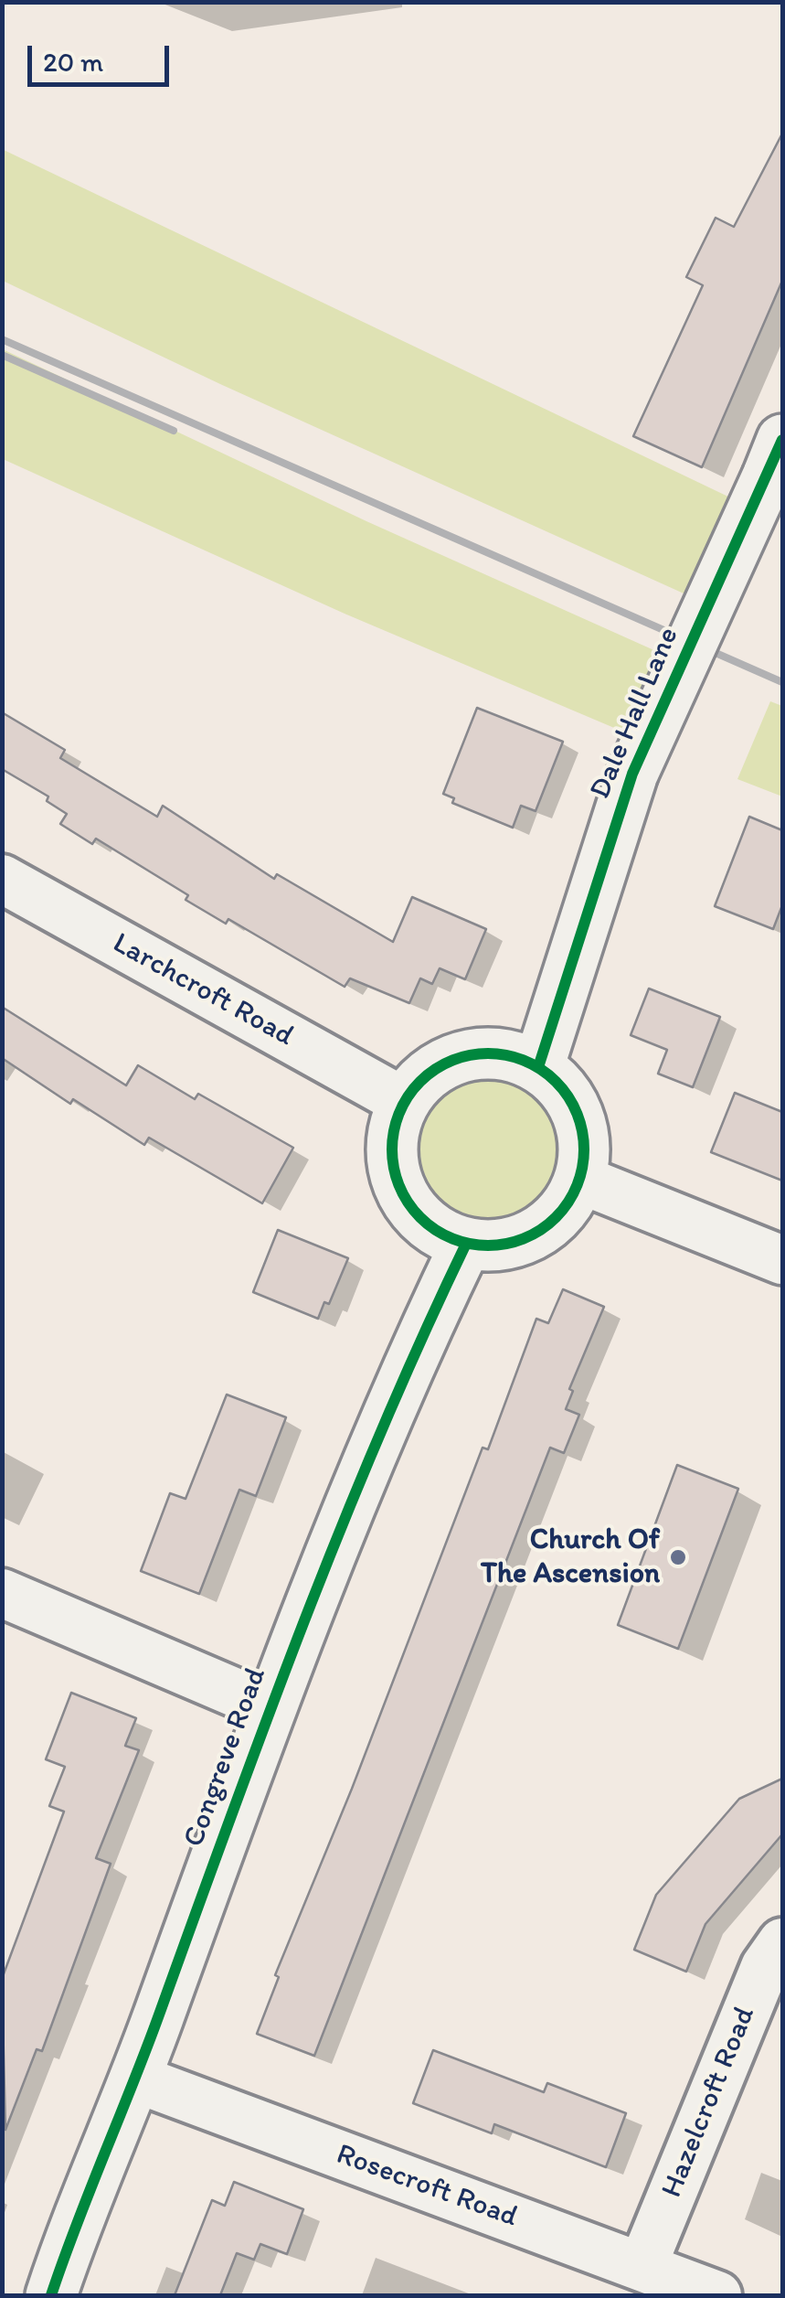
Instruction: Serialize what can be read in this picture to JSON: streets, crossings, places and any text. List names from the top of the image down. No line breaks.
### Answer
{"streets":{"street":["Dale Hall Lane","Larchcroft Road","Congreve Road","Hazelcroft Road","Rosecroft Road"]},"crossings":[["Dale Hall Lane","Larchcroft Road"],["Dale Hall Lane","Congreve Road"],["Larchcroft Road","Congreve Road"],["Congreve Road","Rosecroft Road"],["Hazelcroft Road","Rosecroft Road"]],"places":["Church Of The Ascension"],"scale_bar":"20 m"}
